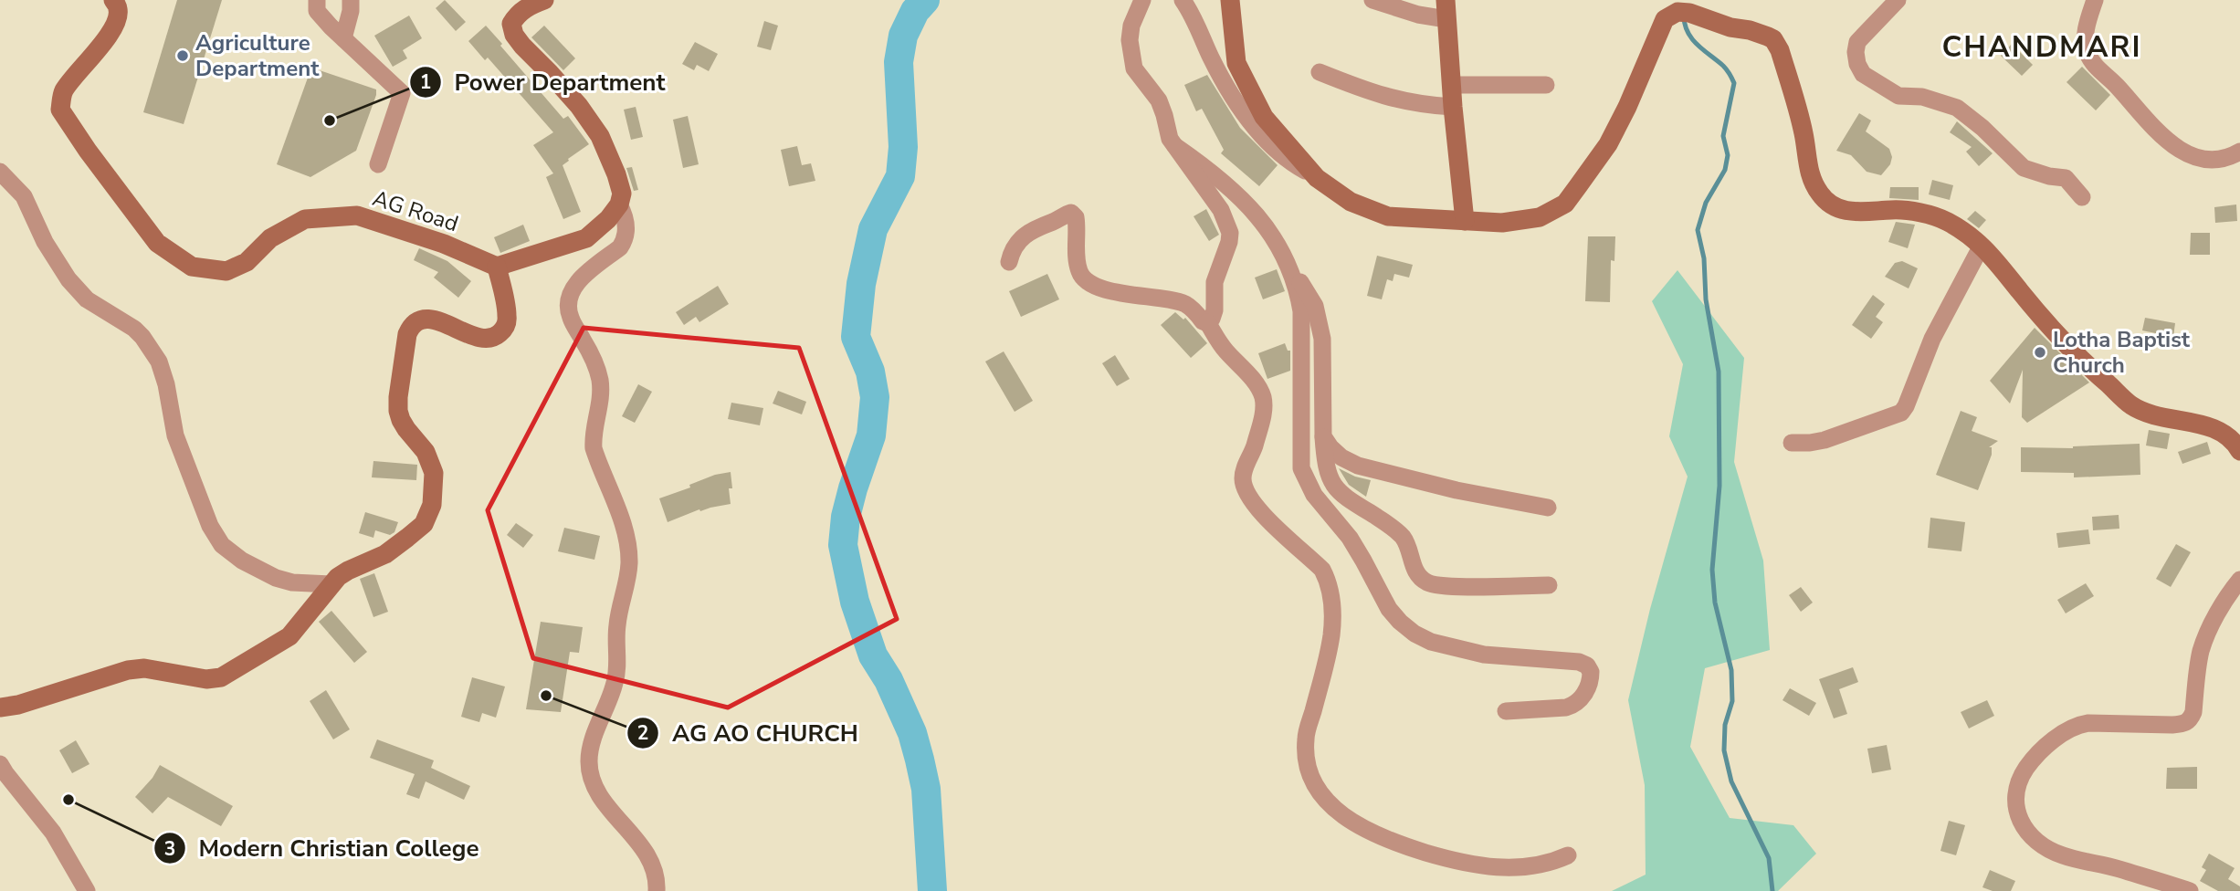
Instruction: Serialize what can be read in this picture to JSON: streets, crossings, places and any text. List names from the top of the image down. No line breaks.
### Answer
{"streets":{"main road":["AG Road"]},"districts":["CHANDMARI"],"places":["Agriculture Department","Power Department","Lotha Baptist Church","AG AO CHURCH","Modern Christian College"]}
